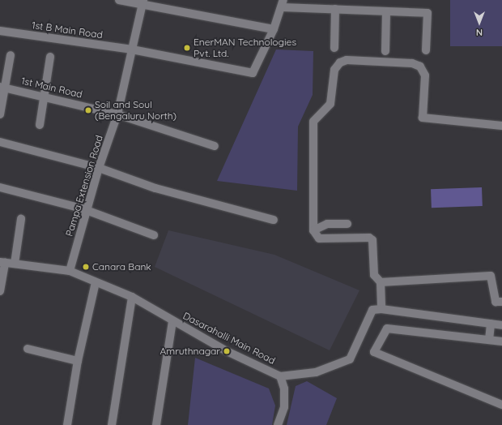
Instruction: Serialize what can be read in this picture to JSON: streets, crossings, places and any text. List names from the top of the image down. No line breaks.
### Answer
{"streets":{"street":["1st B Main Road","1st Main Road","Pampa Extension Road","Dasarahalli Main Road"]},"crossings":[["1st B Main Road","Pampa Extension Road"],["1st Main Road","Pampa Extension Road"],["Pampa Extension Road","Dasarahalli Main Road"]],"places":["EnerMAN Technologies Pvt. Ltd.","Soil and Soul (Bengaluru North)","Canara Bank","Amruthnagar"],"north":"bottom"}
